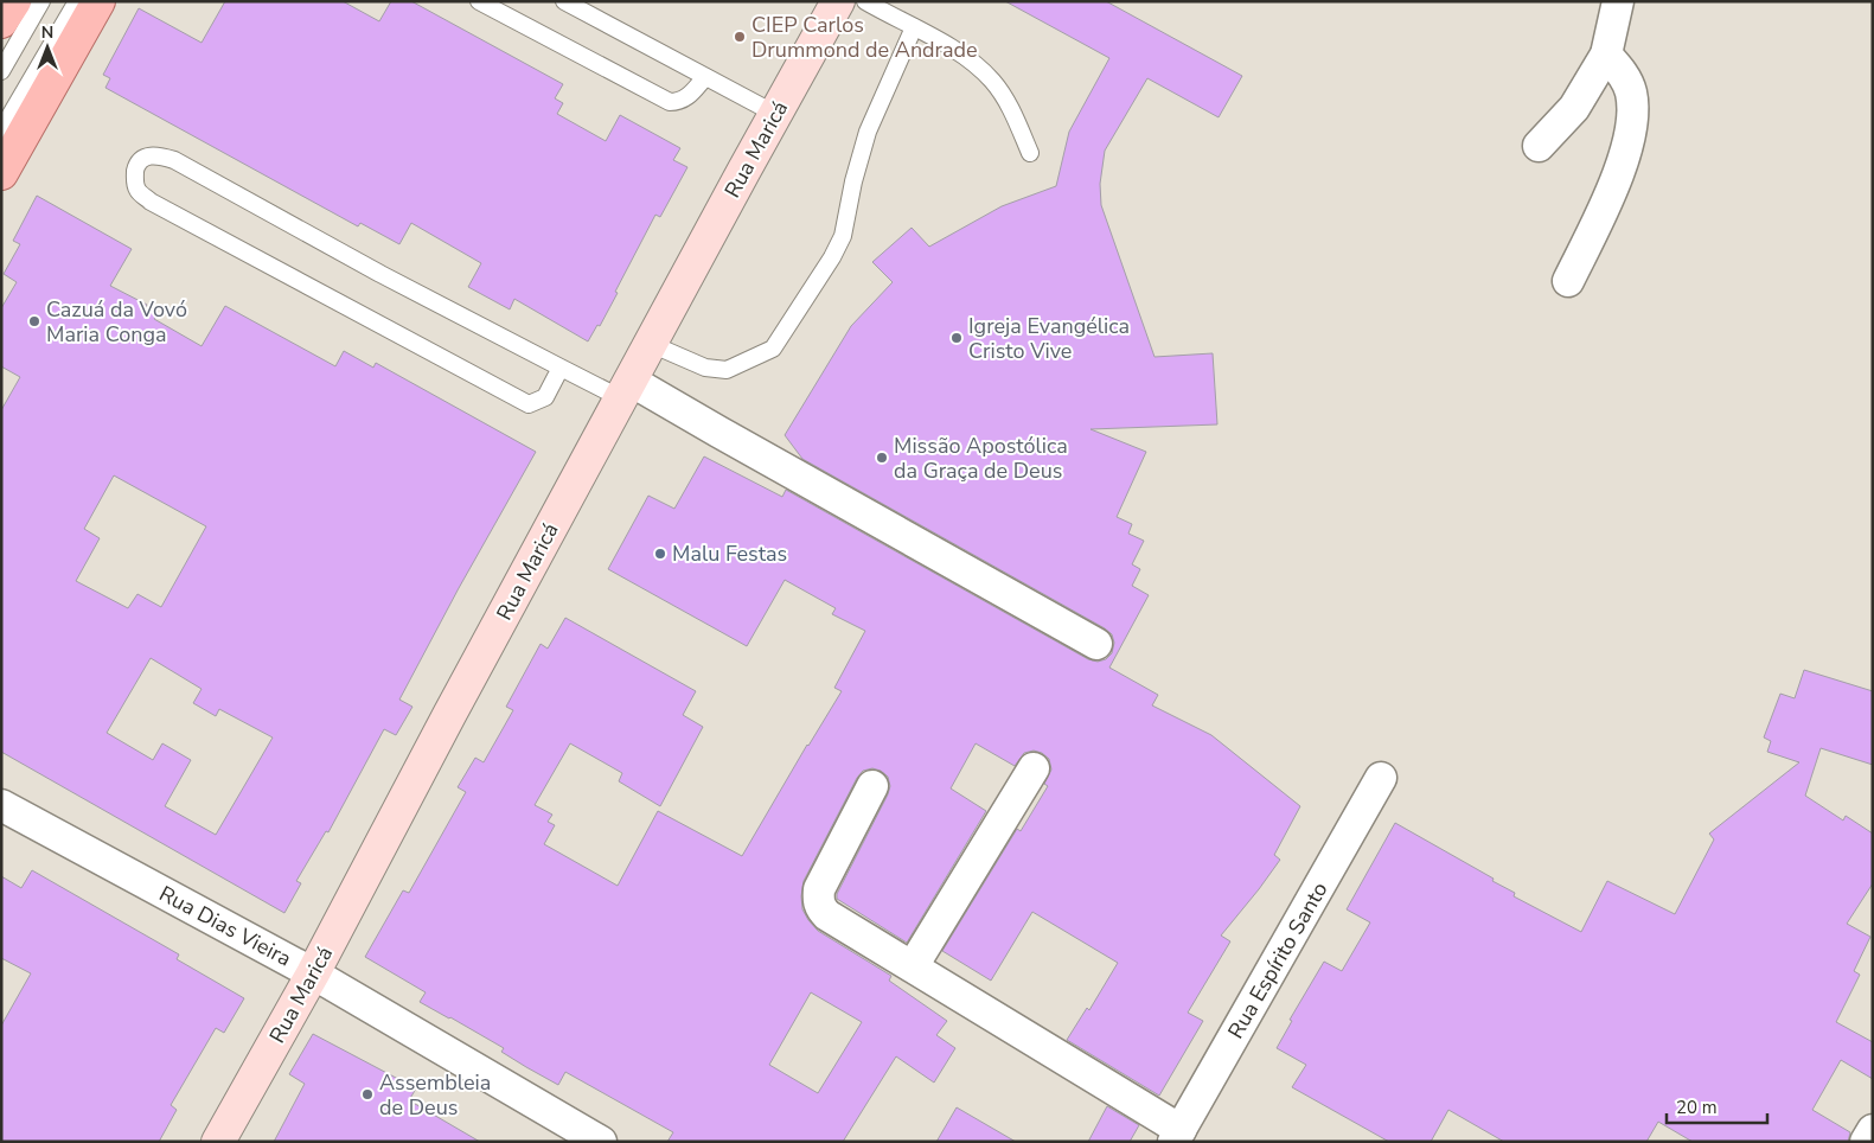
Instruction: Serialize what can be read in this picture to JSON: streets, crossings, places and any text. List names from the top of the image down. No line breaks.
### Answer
{"streets":{"street":["Rua Maricá","Rua Dias Vieira","Rua Espírito Santo"]},"crossings":[["Rua Maricá","Rua Dias Vieira"]],"places":["CIEP Carlos Drummond de Andrade","Cazuá da Vovó Maria Conga","Igreja Evangélica Cristo Vive","Missão Apostólica da Graça de Deus","Malu Festas","Assembleia de Deus"],"scale_bar":"20 m","north":"top"}
